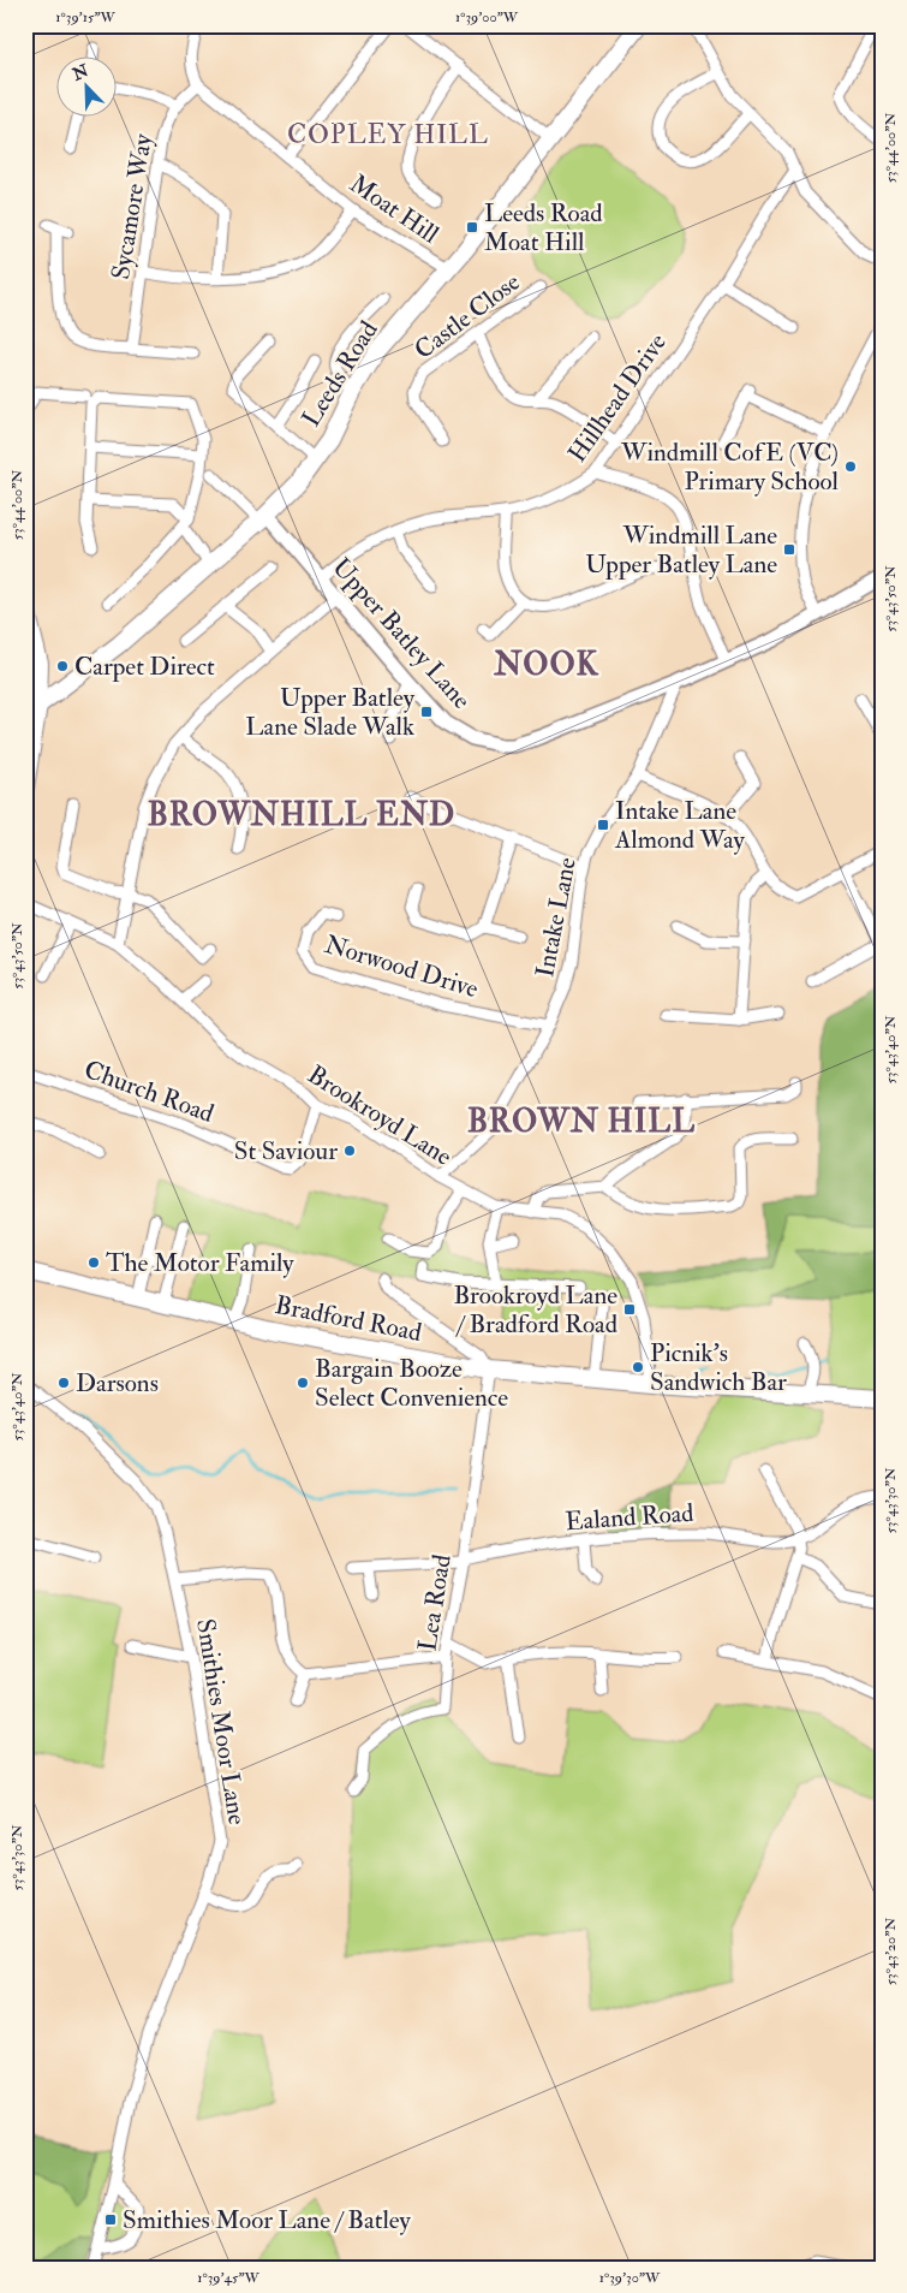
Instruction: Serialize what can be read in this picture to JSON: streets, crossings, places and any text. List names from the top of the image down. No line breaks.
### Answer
{"streets":{"main road":["Leeds Road","Bradford Road"],"street":["Sycamore Way","Moat Hill","Castle Close","Hillhead Drive","Upper Batley Lane","Intake Lane","Norwood Drive","Church Road","Brookroyd Lane","Ealand Road","Lea Road","Smithies Moor Lane"]},"crossings":[["Sycamore Way","Moat Hill"],["Moat Hill","Leeds Road"],["Leeds Road","Upper Batley Lane"],["Hillhead Drive","Upper Batley Lane"],["Upper Batley Lane","Intake Lane"],["Intake Lane","Norwood Drive"],["Intake Lane","Brookroyd Lane"],["Church Road","Brookroyd Lane"],["Brookroyd Lane","Bradford Road"],["Bradford Road","Lea Road"],["Ealand Road","Lea Road"]],"districts":["COPLEY HILL","NOOK","BROWNHILL END","BROWN HILL"],"places":{"transit":["Leeds Road Moat Hill","Windmill Lane Upper Batley Lane","Upper Batley Lane Slade Walk","Intake Lane Almond Way","Brookroyd Lane / Bradford Road","Smithies Moor Lane / Batley"],"other":["Windmill CofE (VC) Primary School","Carpet Direct","St Saviour","The Motor Family","Picnik's Sandwich Bar","Darsons","Bargain Booze Select Convenience"]},"north":"top left","coordinates":["1°39'15\"W","1°39'00\"W","53°44'00\"N","53°43'50\"N","53°43'40\"N","53°43'30\"N","53°43'20\"N","1°39'45\"W","1°39'30\"W"]}
